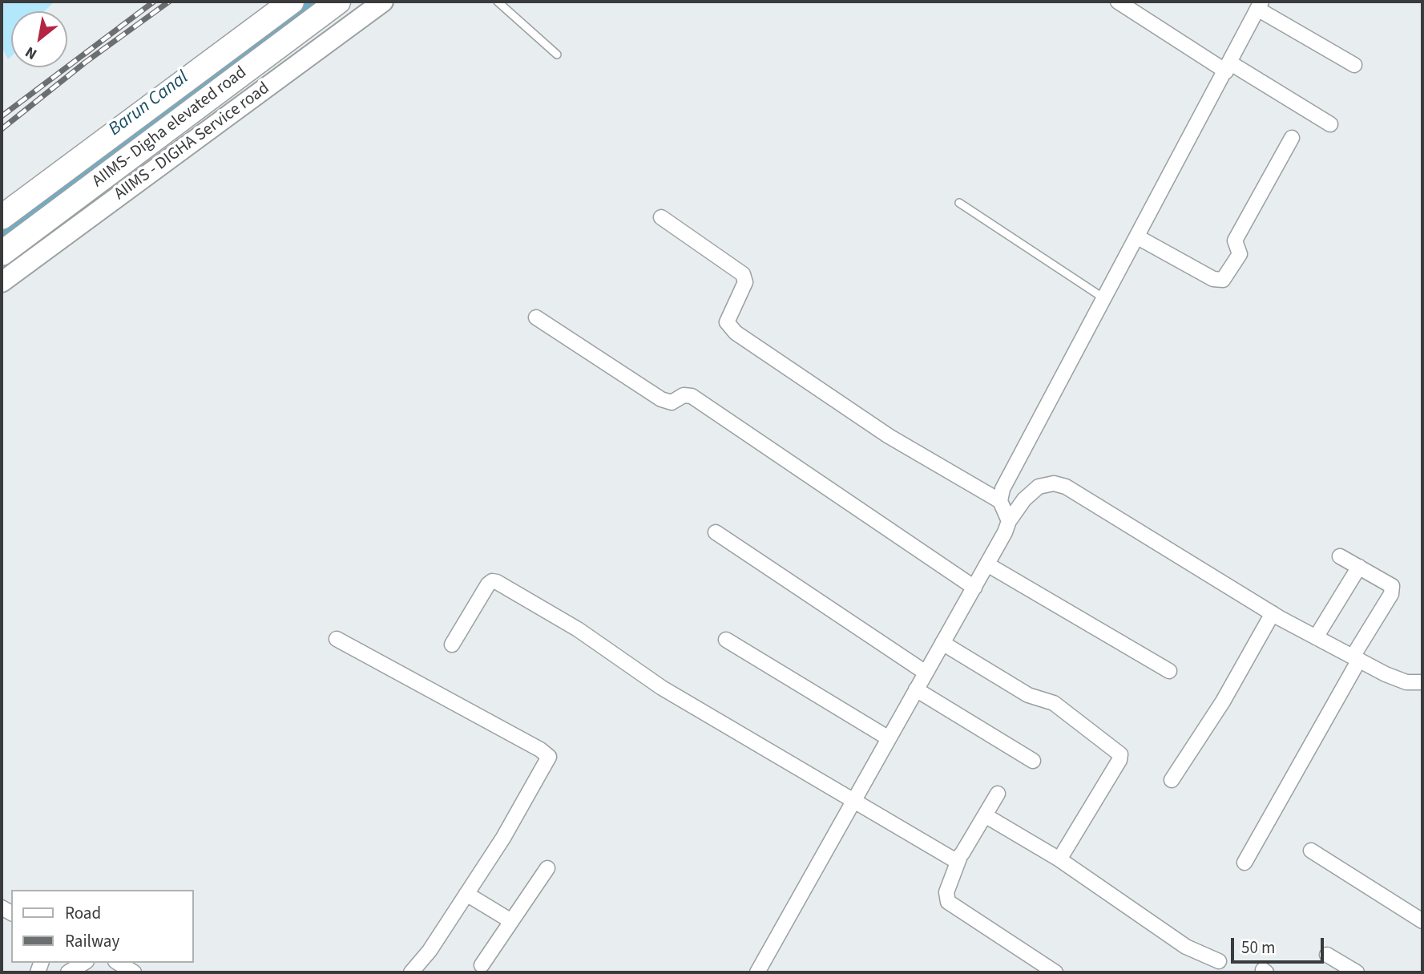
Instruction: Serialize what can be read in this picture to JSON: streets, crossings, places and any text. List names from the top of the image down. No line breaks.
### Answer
{"streets":{"highway":["AIIMS- Digha elevated road"],"main road":["AIIMS - DIGHA Service road"]},"water":["Barun Canal"],"legend":["Road","Railway"],"scale_bar":"50 m","north":"bottom left"}
